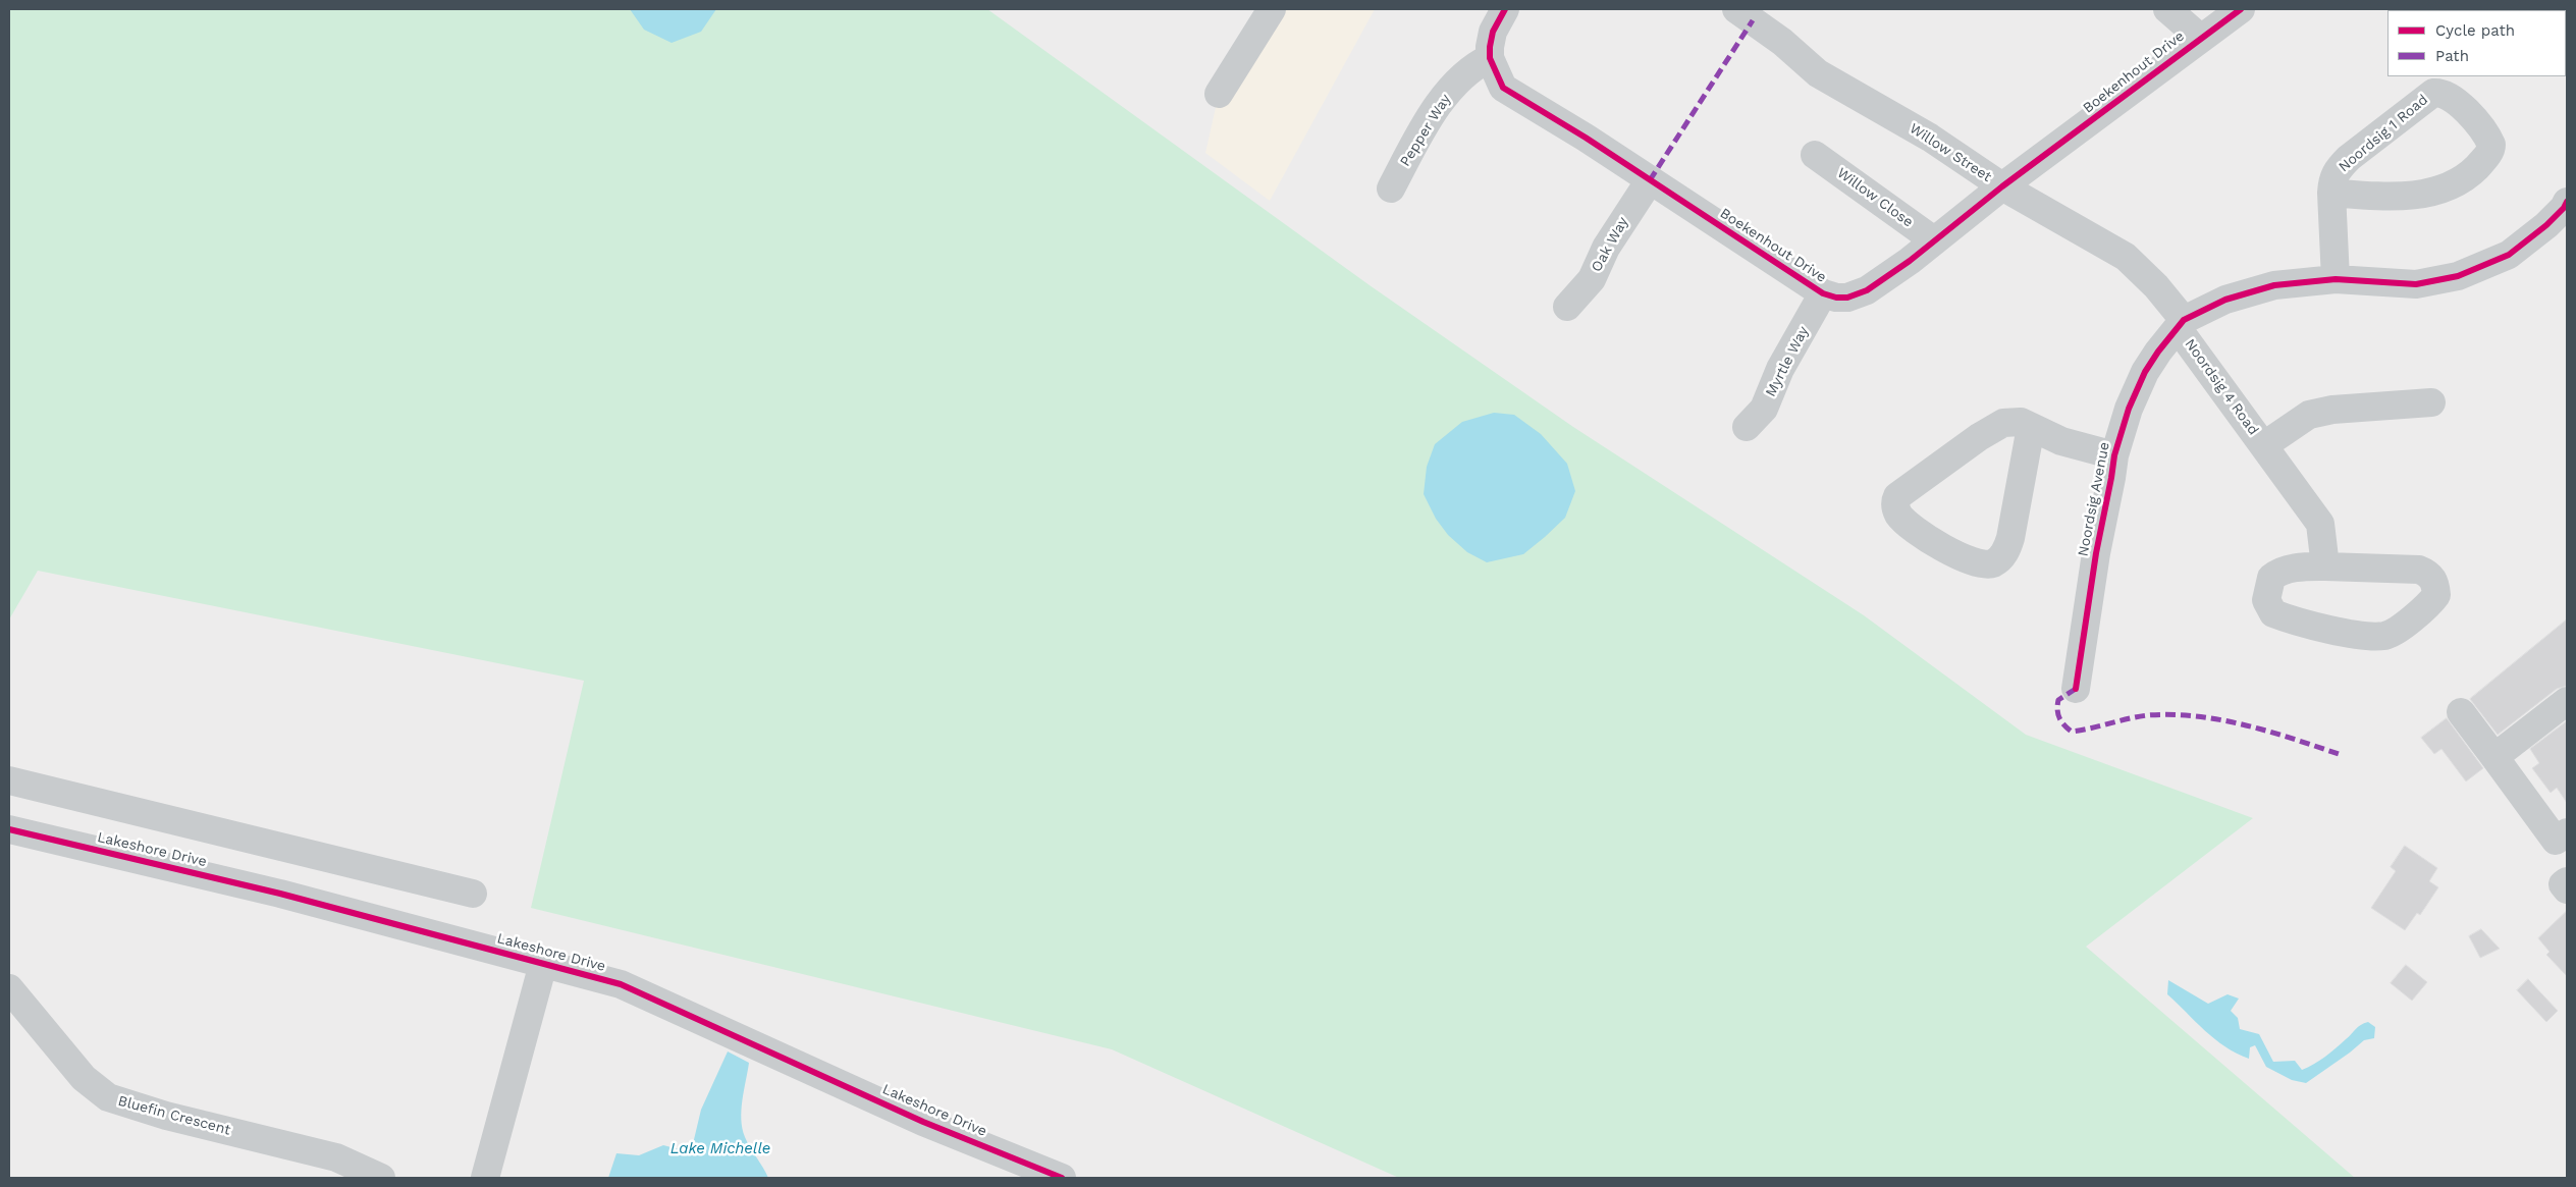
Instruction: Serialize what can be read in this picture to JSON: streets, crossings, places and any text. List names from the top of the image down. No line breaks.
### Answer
{"streets":{"street":["Boekenhout Drive","Pepper Way","Noordsig 1 Road","Willow Street","Willow Close","Oak Way","Myrtle Way","Noordsig 4 Road","Noordsig Avenue","Lakeshore Drive","Bluefin Crescent"]},"crossings":[["Boekenhout Drive","Pepper Way"],["Boekenhout Drive","Willow Street"],["Boekenhout Drive","Willow Close"],["Boekenhout Drive","Oak Way"],["Boekenhout Drive","Myrtle Way"],["Noordsig 1 Road","Noordsig Avenue"],["Willow Street","Noordsig 4 Road"],["Willow Street","Noordsig Avenue"],["Noordsig 4 Road","Noordsig Avenue"]],"water":["Lake Michelle"],"legend":["Cycle path","Path"]}
